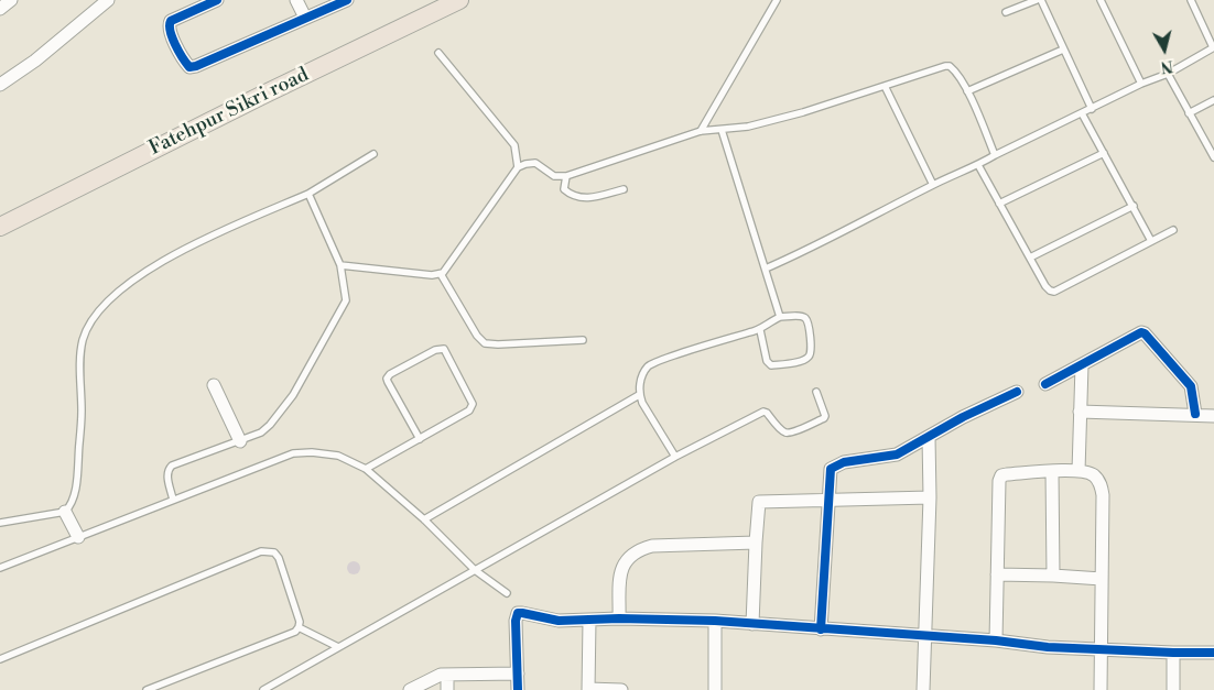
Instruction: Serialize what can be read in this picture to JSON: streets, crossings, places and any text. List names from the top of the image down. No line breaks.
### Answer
{"streets":{"main road":["Fatehpur Sikri road"]},"north":"bottom"}
